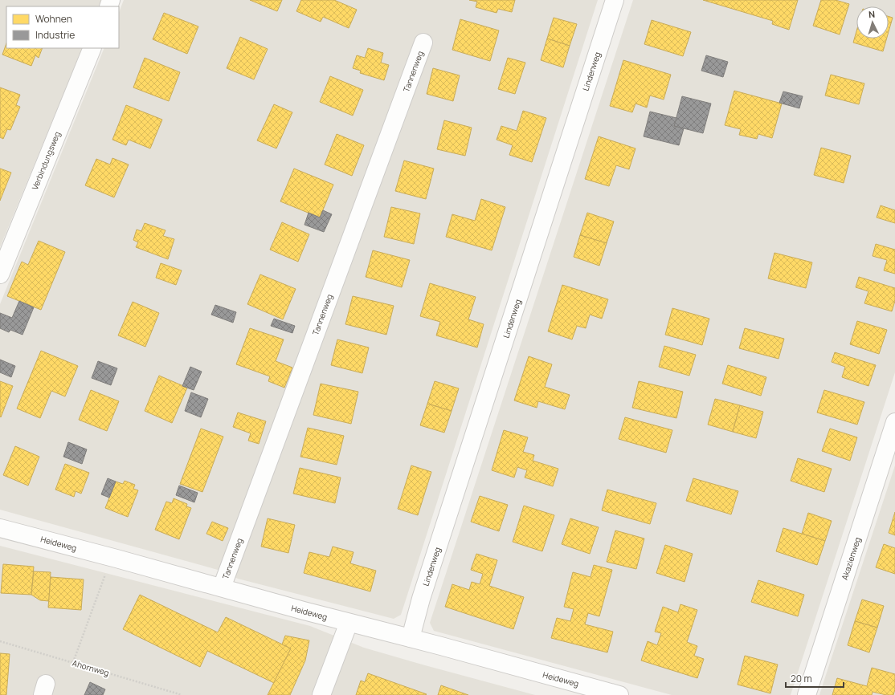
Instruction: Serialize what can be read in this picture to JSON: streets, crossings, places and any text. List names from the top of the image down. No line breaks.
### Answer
{"streets":{"street":["Tannenweg","Lindenweg","Verbindungsweg","Heideweg","Akazienweg"],"path":["Ahornweg"]},"crossings":[["Tannenweg","Heideweg"],["Lindenweg","Heideweg"]],"legend":["Wohnen","Industrie"],"scale_bar":"20 m","north":"top"}
